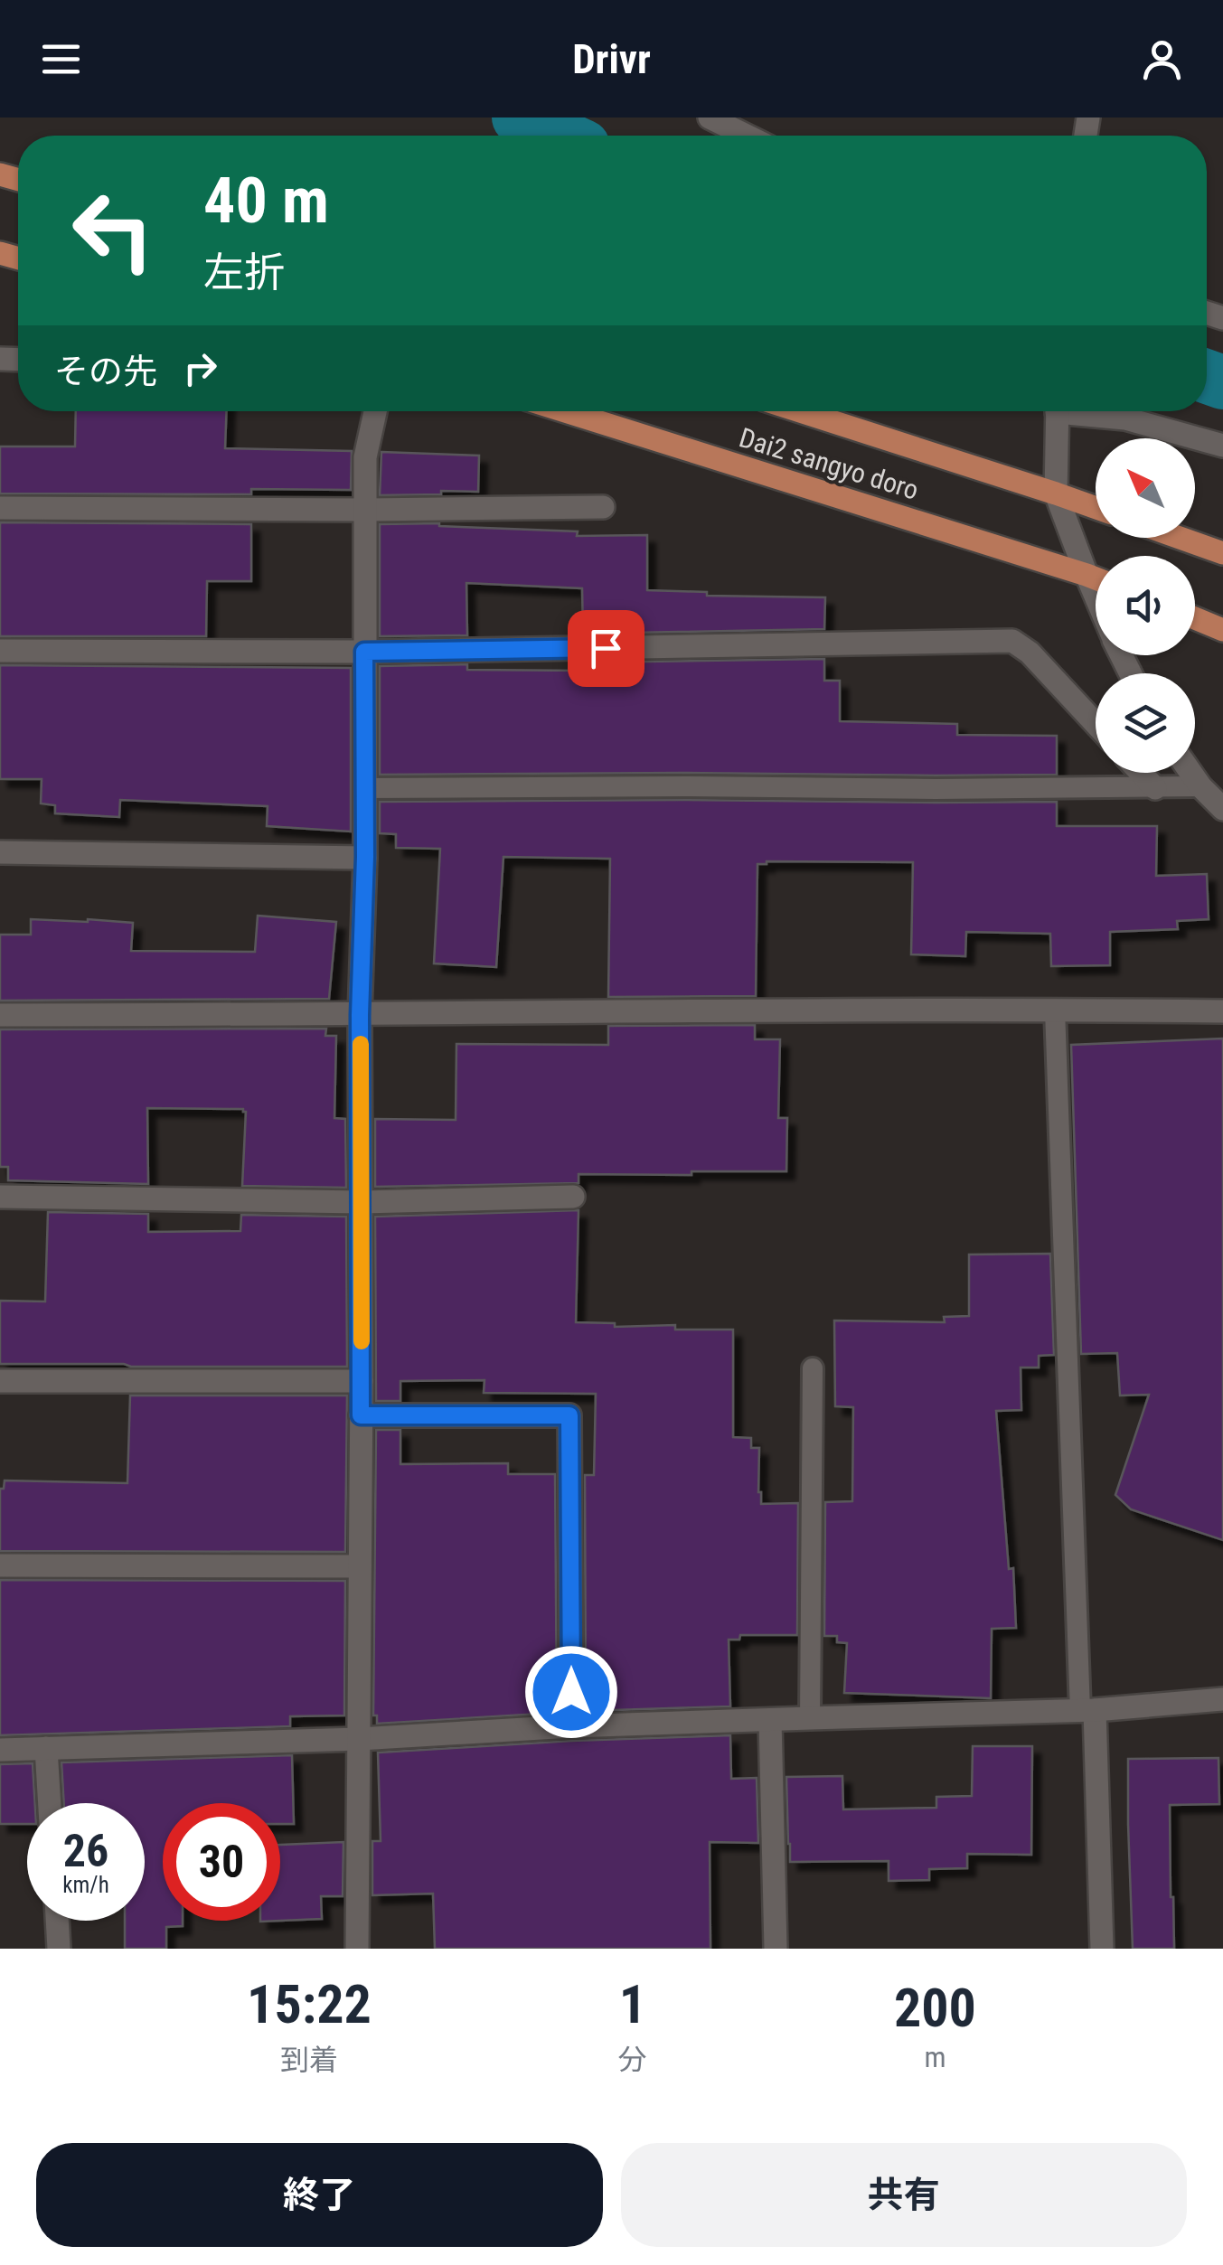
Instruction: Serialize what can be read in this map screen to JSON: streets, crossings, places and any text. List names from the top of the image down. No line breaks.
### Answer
{"streets":{"main road":["Dai2 sangyo doro"]},"north":"top left","page":{"header":"Drivr","turn":["40 m","左折"],"then":"その先","speed":"26 km/h","limit":"30","eta":["15:22","到着","1","分","200","m"],"buttons":["終了","共有"]}}
